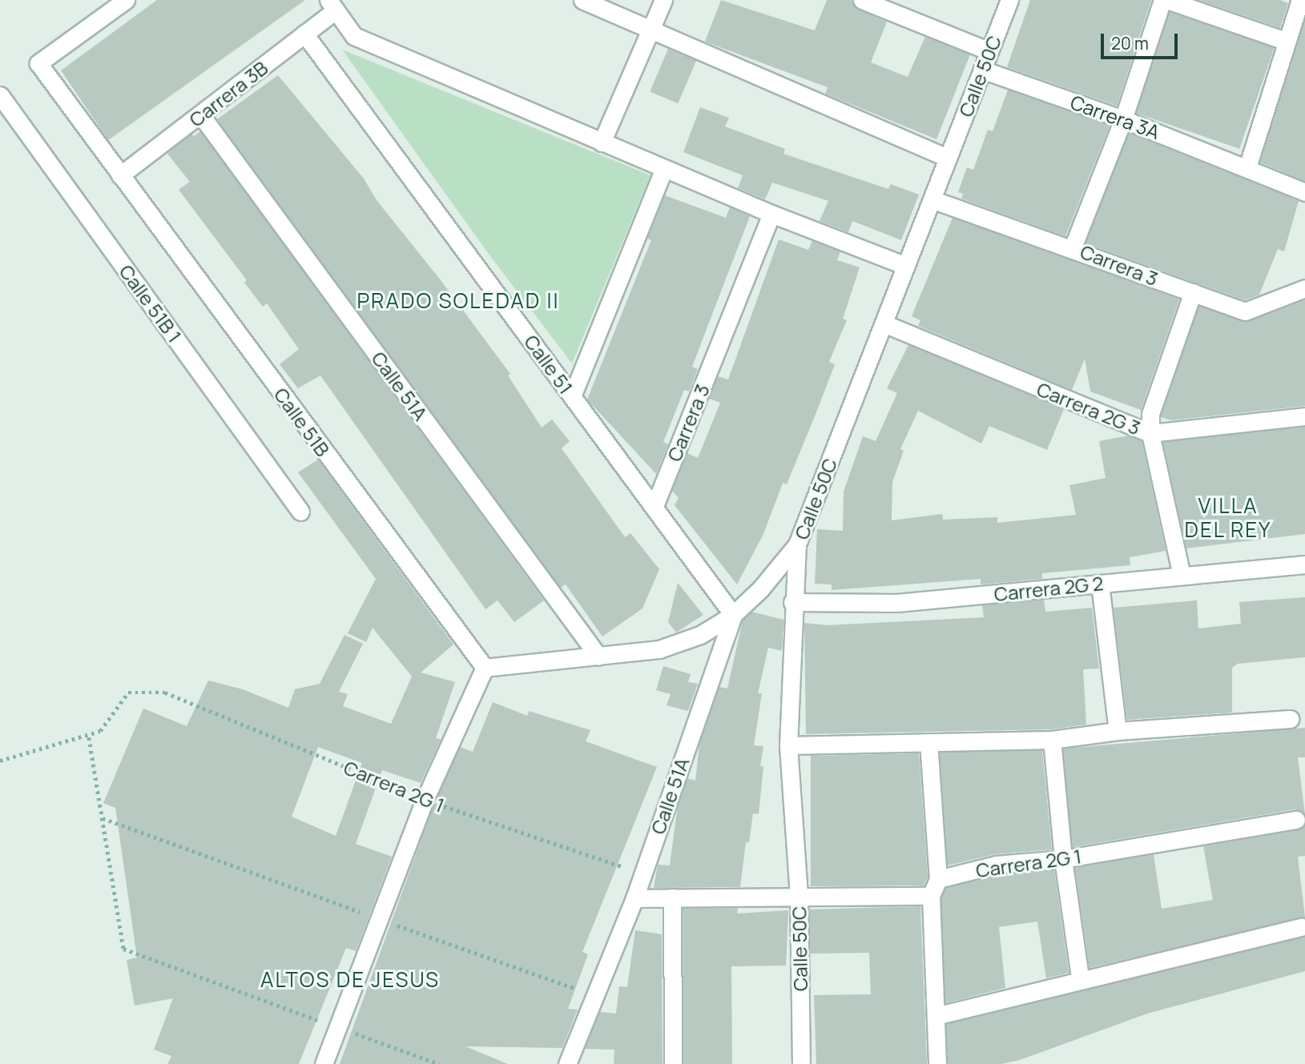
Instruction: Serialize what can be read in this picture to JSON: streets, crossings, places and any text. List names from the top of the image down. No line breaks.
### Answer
{"streets":{"street":["Calle 50C","Carrera 3B","Carrera 3A","Carrera 3","Calle 51B 1","Calle 51","Calle 51A","Carrera 2G 3","Calle 51B","Carrera 2G 2","Carrera 2G 1"]},"crossings":[["Calle 50C","Carrera 3A"],["Calle 50C","Carrera 3"],["Calle 50C","Calle 51A"],["Calle 50C","Carrera 2G 3"],["Calle 50C","Carrera 2G 2"],["Carrera 3B","Calle 51"],["Carrera 3B","Calle 51A"],["Carrera 3B","Calle 51B"],["Carrera 3","Calle 51"],["Calle 51","Calle 51A"],["Calle 51A","Carrera 2G 1"]],"districts":["PRADO SOLEDAD II","VILLA DEL REY","ALTOS DE JESUS"],"scale_bar":"20 m"}
